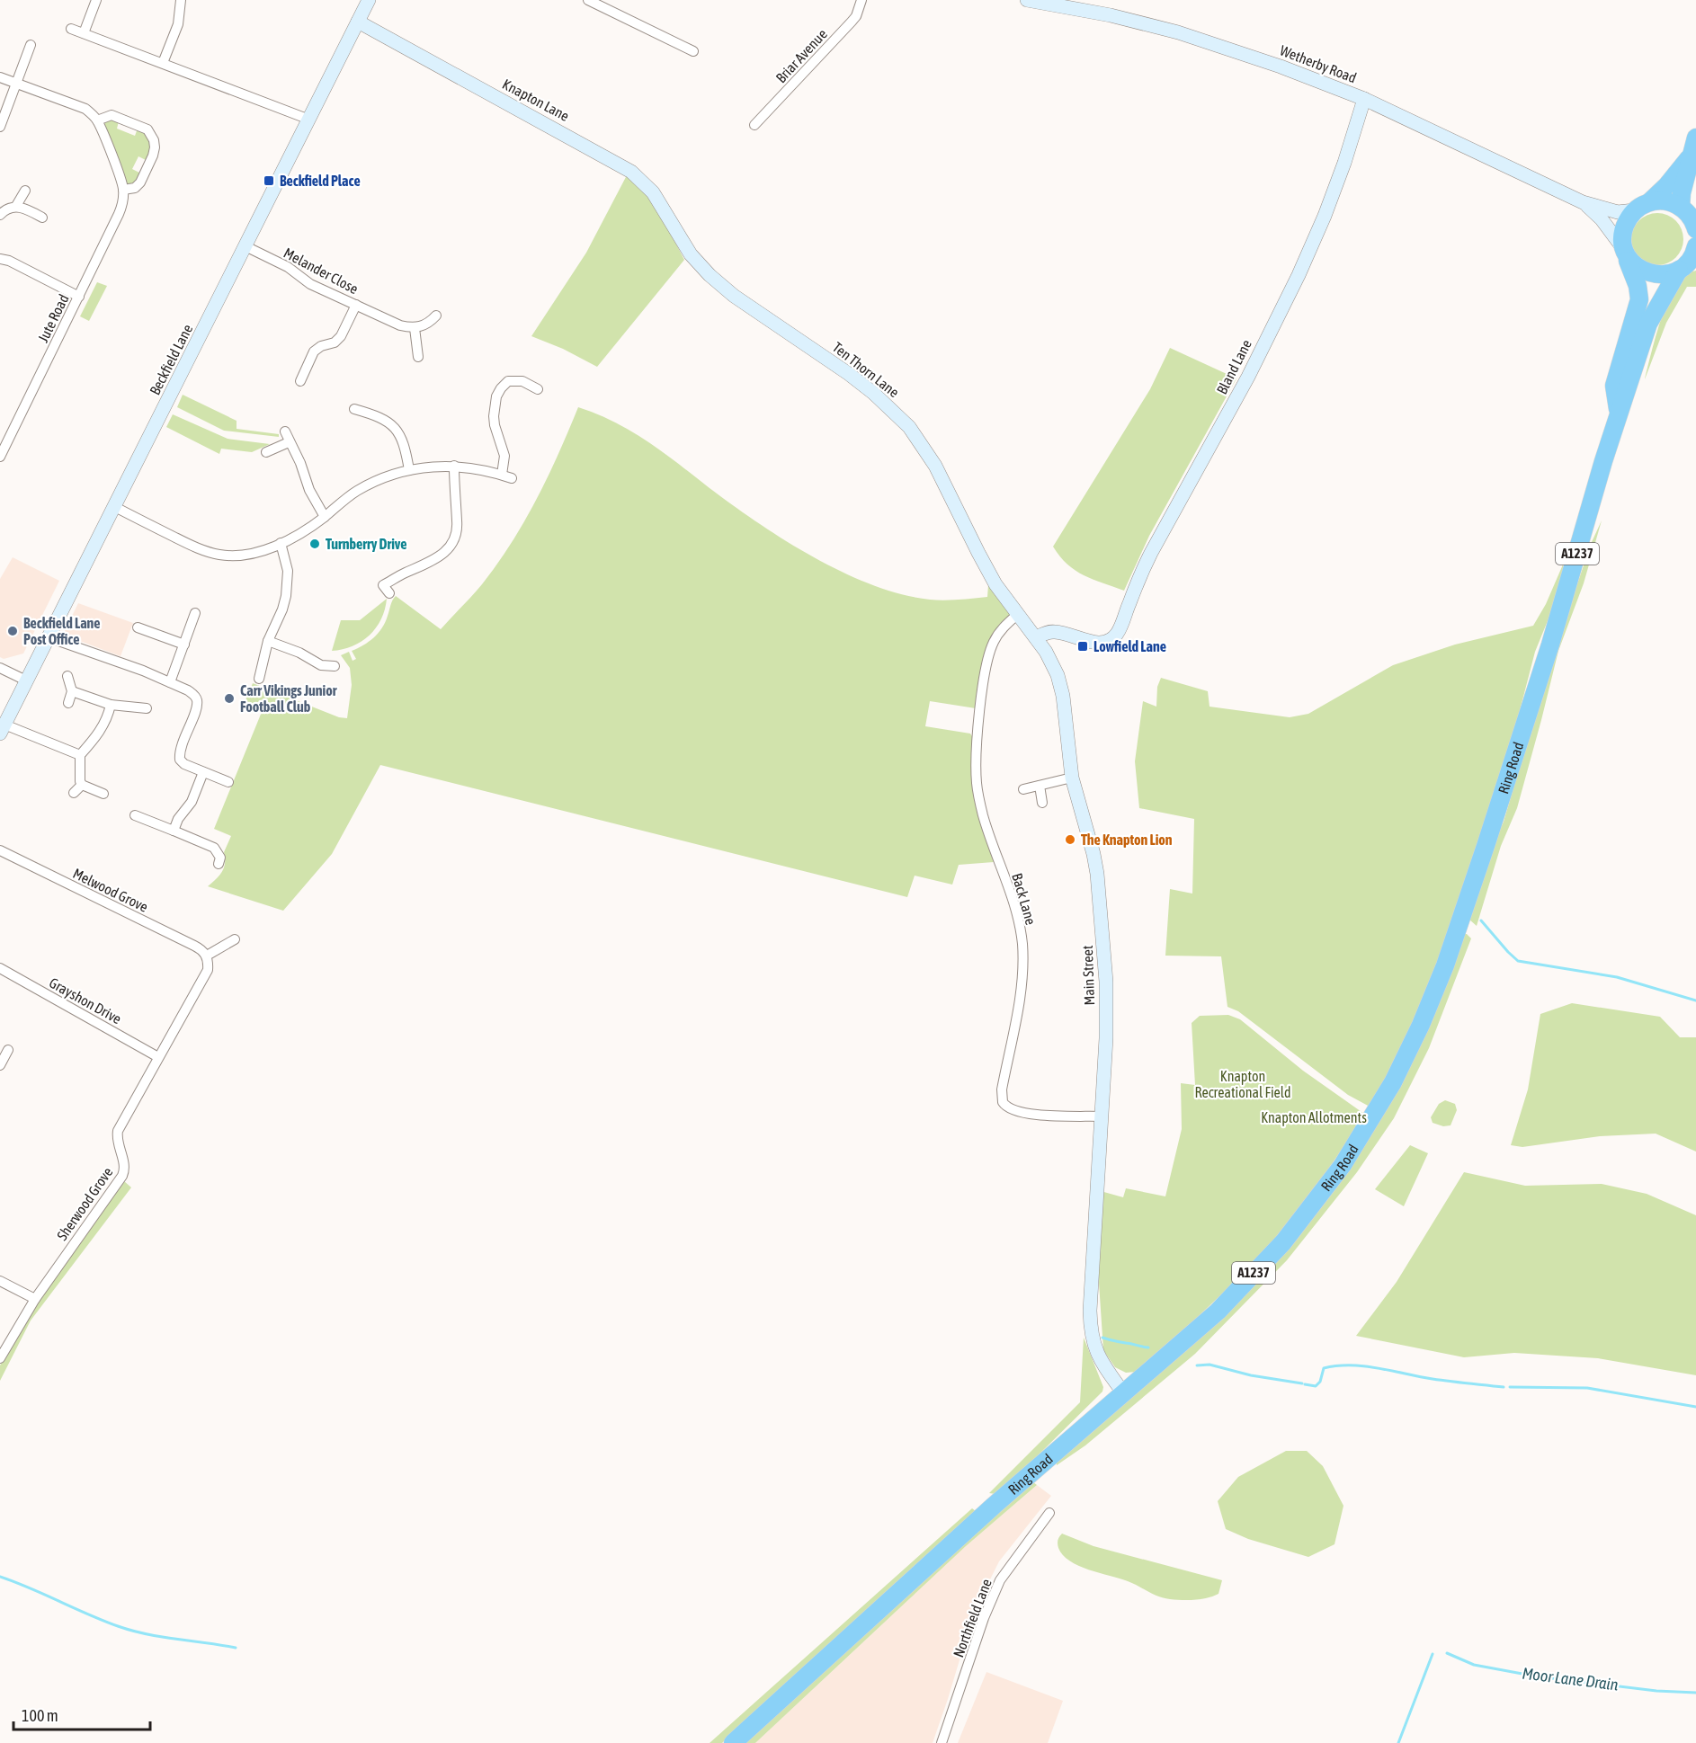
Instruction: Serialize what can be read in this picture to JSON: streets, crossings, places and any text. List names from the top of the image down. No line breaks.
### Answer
{"streets":{"highway":["A1237","Ring Road"],"street":["Briar Avenue","Wetherby Road","Knapton Lane","Melander Close","Jute Road","Beckfield Lane","Bland Lane","Ten Thorn Lane","Melwood Grove","Back Lane","Main Street","Grayshon Drive","Sherwood Grove","Northfield Lane"]},"crossings":[["Wetherby Road","Bland Lane"],["Knapton Lane","Beckfield Lane"],["Knapton Lane","Ten Thorn Lane"],["Melander Close","Beckfield Lane"],["Bland Lane","Main Street"],["Ten Thorn Lane","Main Street"],["Ring Road","Main Street"],["Back Lane","Main Street"],["Grayshon Drive","Sherwood Grove"]],"water":["Moor Lane Drain"],"parks":["Knapton Recreational Field","Knapton Allotments"],"places":{"transit":["Beckfield Place","Lowfield Lane"],"other":["Turnberry Drive","Beckfield Lane Post Office","Carr Vikings Junior Football Club","The Knapton Lion"]},"scale_bar":"100 m"}
